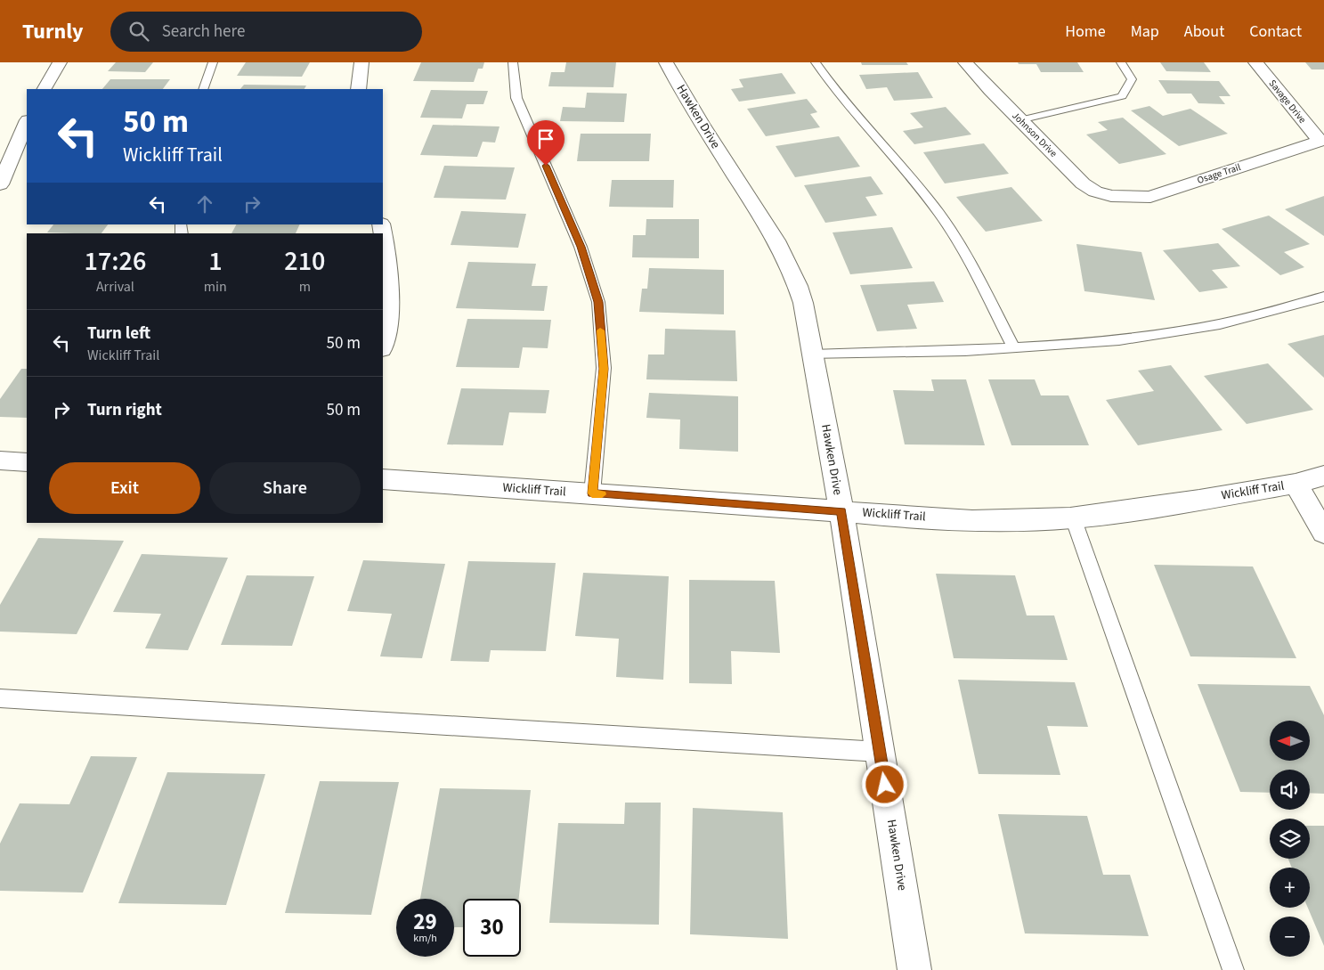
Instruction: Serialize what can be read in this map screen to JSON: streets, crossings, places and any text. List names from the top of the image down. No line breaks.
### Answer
{"streets":{"street":["Savage Drive","Hawken Drive","Johnson Drive","Osage Trail","Wickliff Trail"]},"crossings":[["Savage Drive","Osage Trail"],["Hawken Drive","Wickliff Trail"],["Johnson Drive","Osage Trail"]],"north":"left","page":{"header":"Turnly","search":"Search here","nav":["Home","Map","About","Contact"],"turn":["50 m","Wickliff Trail"],"eta":["17:26","Arrival","1","min","210","m"],"list":[{"name":"Turn left","note":"Wickliff Trail","value":"50 m"},{"name":"Turn right","value":"50 m"}],"buttons":["Exit","Share"],"map_buttons":["+","−"],"speed":"29 km/h","limit":"30"}}
